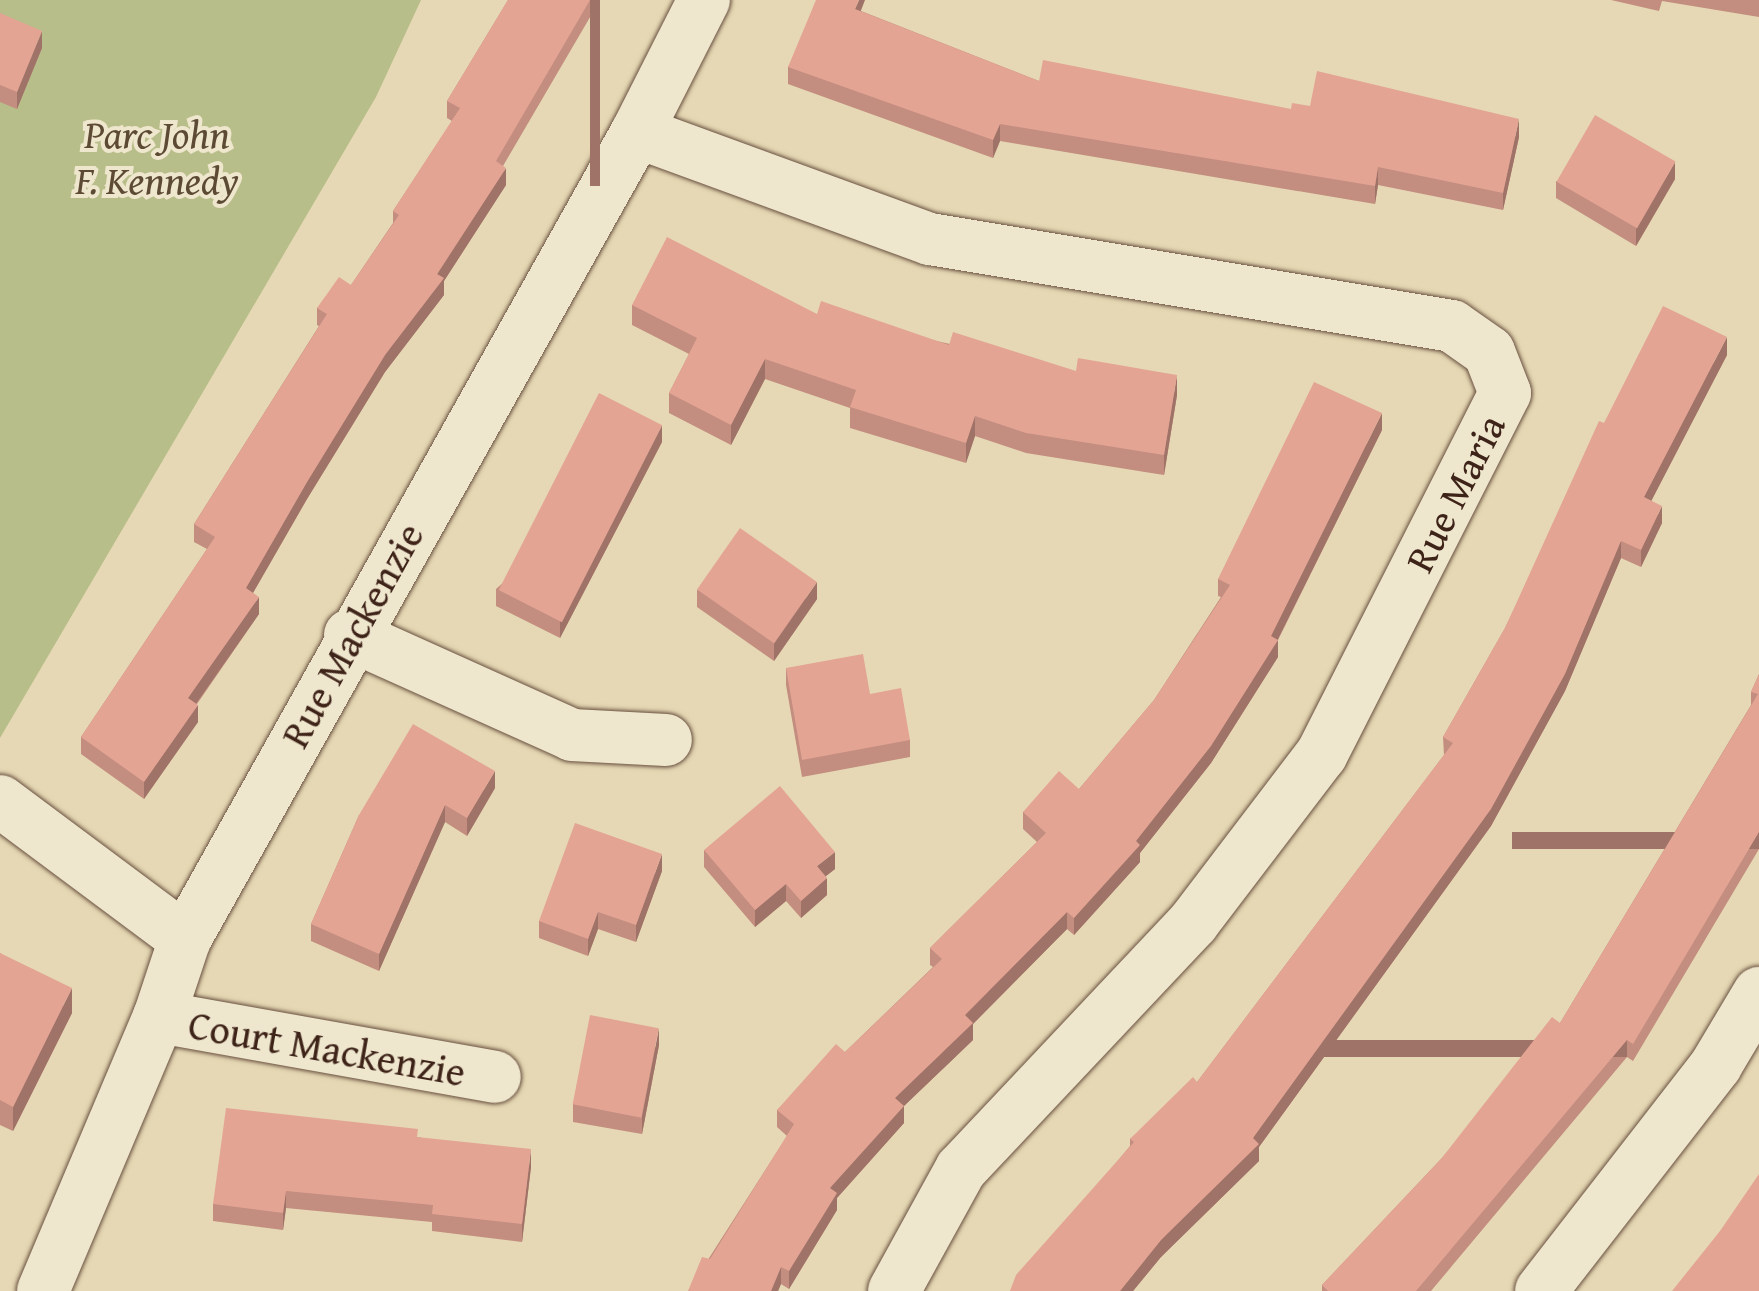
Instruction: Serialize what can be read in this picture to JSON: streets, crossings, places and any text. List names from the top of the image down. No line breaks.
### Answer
{"streets":{"street":["Rue Maria","Rue Mackenzie","Court Mackenzie"]},"crossings":[["Rue Maria","Rue Mackenzie"],["Rue Mackenzie","Court Mackenzie"]],"parks":["Parc John F. Kennedy"]}
